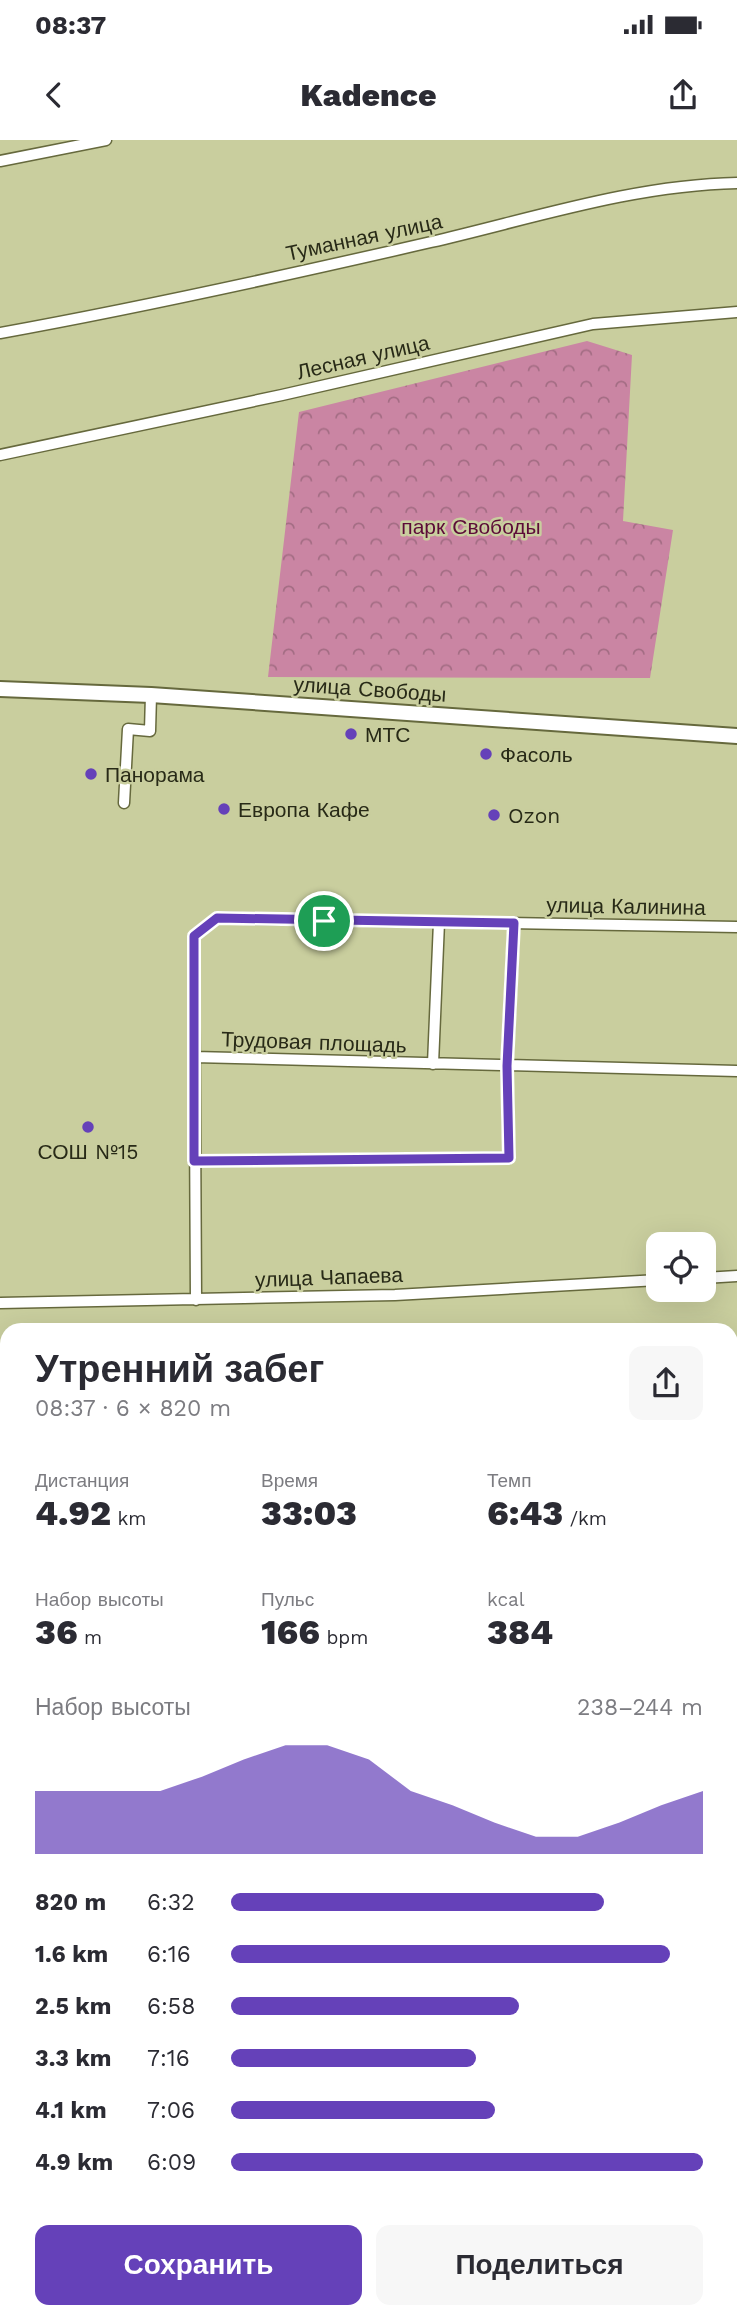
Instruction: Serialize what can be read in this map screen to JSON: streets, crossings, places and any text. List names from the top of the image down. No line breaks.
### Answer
{"streets":{"main road":["улица Свободы"],"street":["Туманная улица","Лесная улица","улица Калинина","Трудовая площадь","улица Чапаева"]},"crossings":[["улица Калинина","Трудовая площадь"],["Трудовая площадь","улица Чапаева"]],"parks":["парк Свободы"],"places":["МТС","Фасоль","Панорама","Европа Кафе","Ozon","СОШ №15"],"page":{"status":"08:37","header":"Kadence","heading":["Утренний забег","08:37 · 6 × 820 m"],"stats":[["Дистанция","4.92 km"],["Время","33:03"],["Темп","6:43 /km"],["Набор высоты","36 m"],["Пульс","166 bpm"],["kcal","384"]],"chart":["Набор высоты","238–244 m"],"list":[{"name":"820 m","note":"6:32"},{"name":"1.6 km","note":"6:16"},{"name":"2.5 km","note":"6:58"},{"name":"3.3 km","note":"7:16"},{"name":"4.1 km","note":"7:06"},{"name":"4.9 km","note":"6:09"}],"buttons":["Сохранить","Поделиться"]}}
